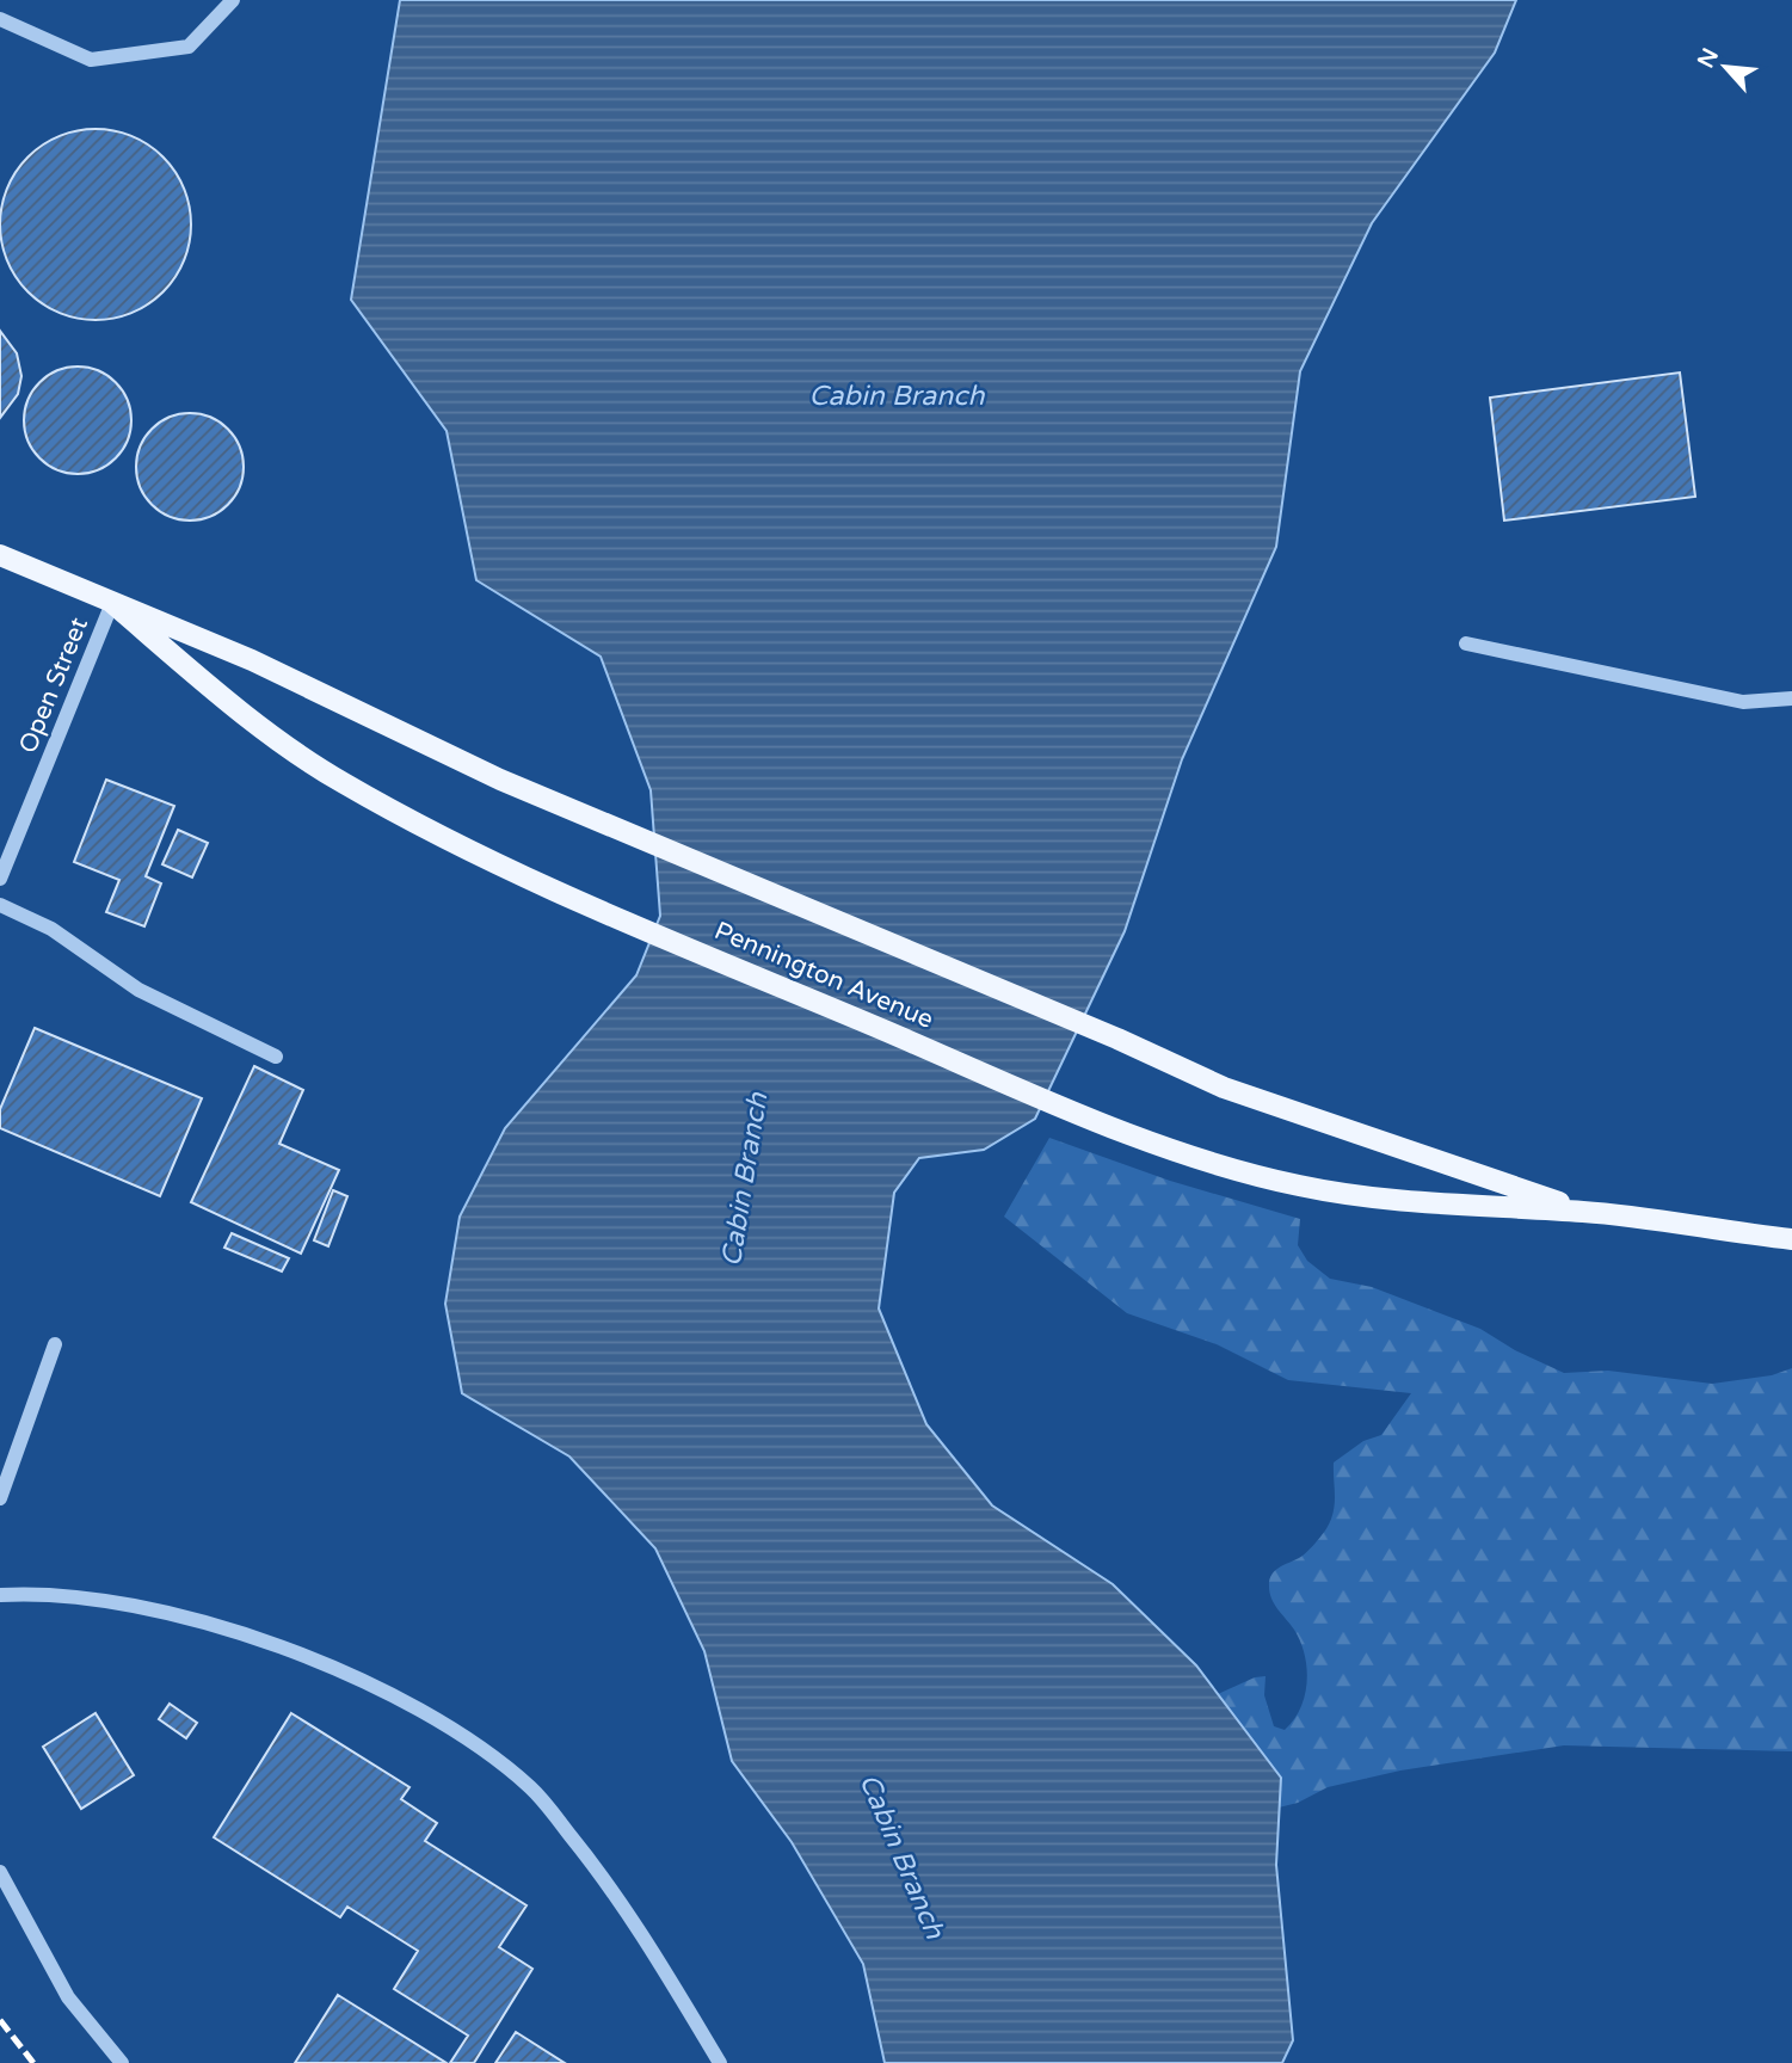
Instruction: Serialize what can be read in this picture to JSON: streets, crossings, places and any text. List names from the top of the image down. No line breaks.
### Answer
{"streets":{"main road":["Pennington Avenue"],"street":["Open Street"]},"crossings":[["Open Street","Pennington Avenue"]],"water":["Cabin Branch"],"north":"top left"}
